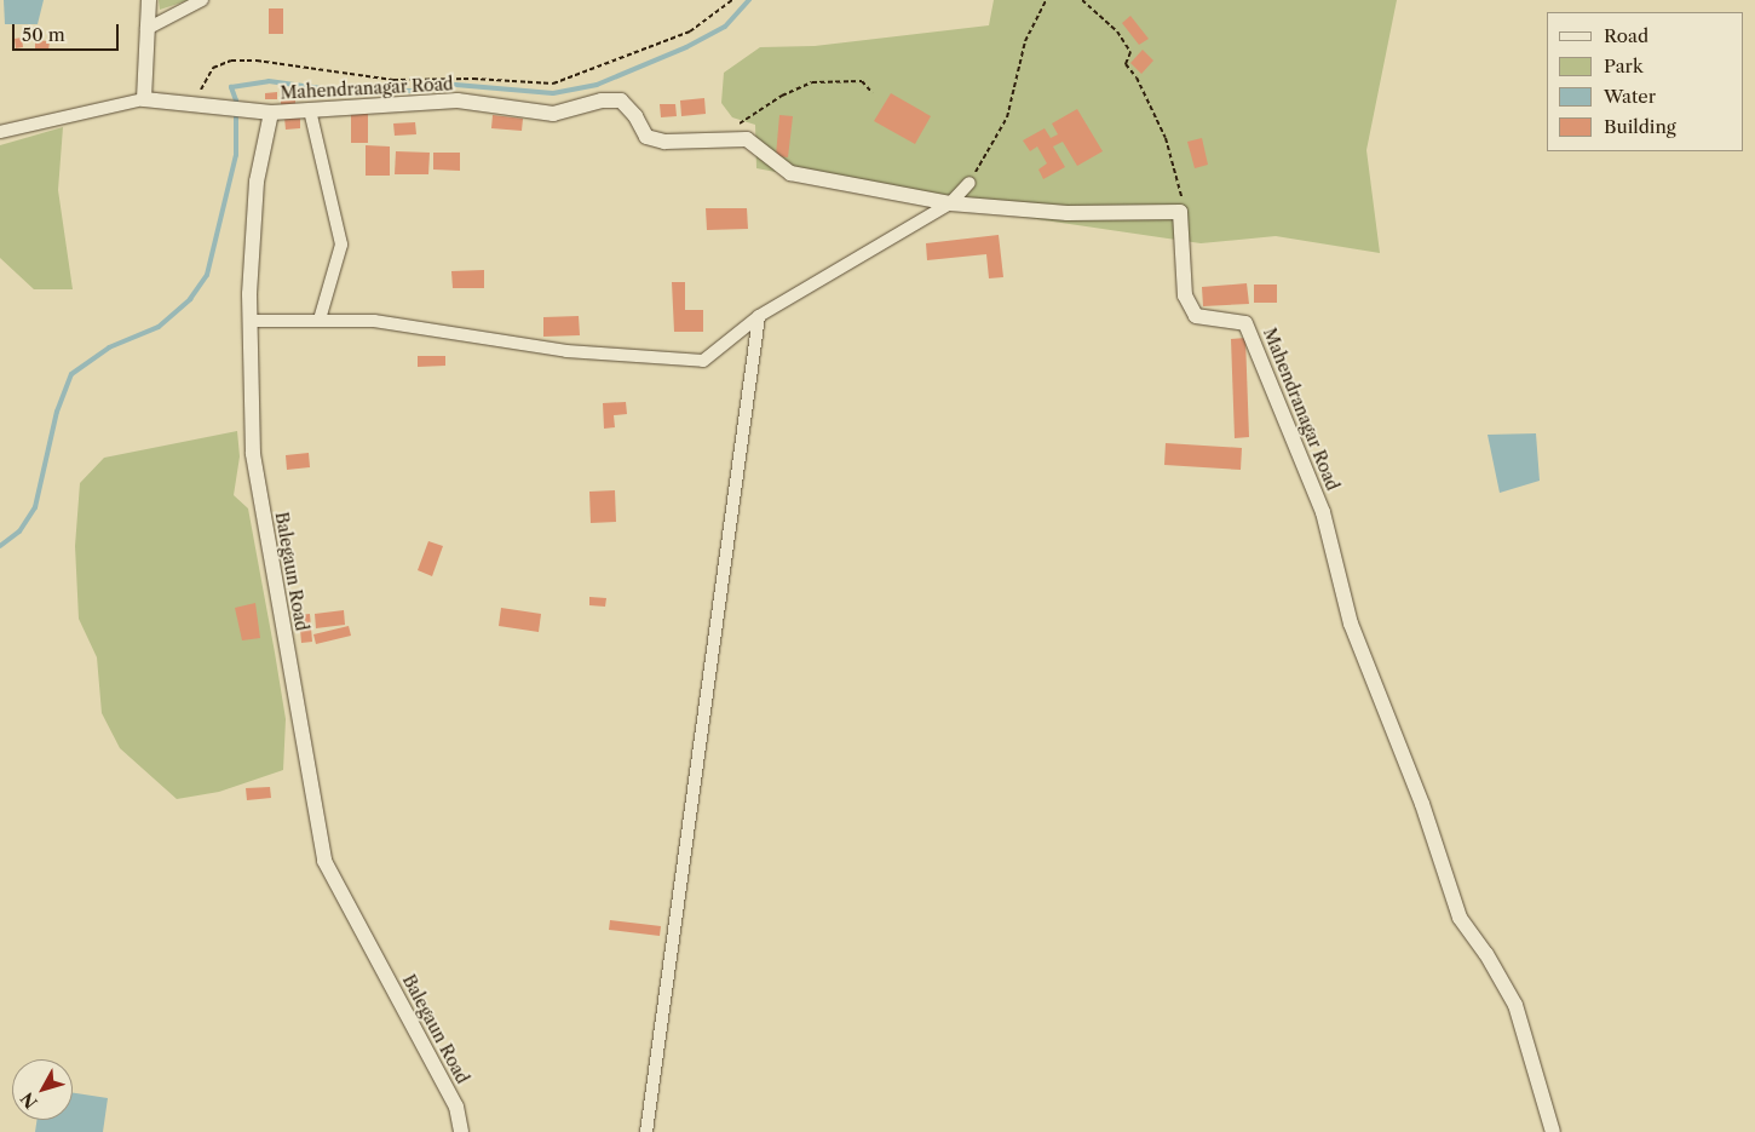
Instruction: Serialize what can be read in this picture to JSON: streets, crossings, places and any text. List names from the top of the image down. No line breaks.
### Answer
{"streets":{"street":["Mahendranagar Road","Balegaun Road"]},"crossings":[["Mahendranagar Road","Balegaun Road"]],"legend":["Road","Park","Water","Building"],"scale_bar":"50 m","north":"bottom left"}
